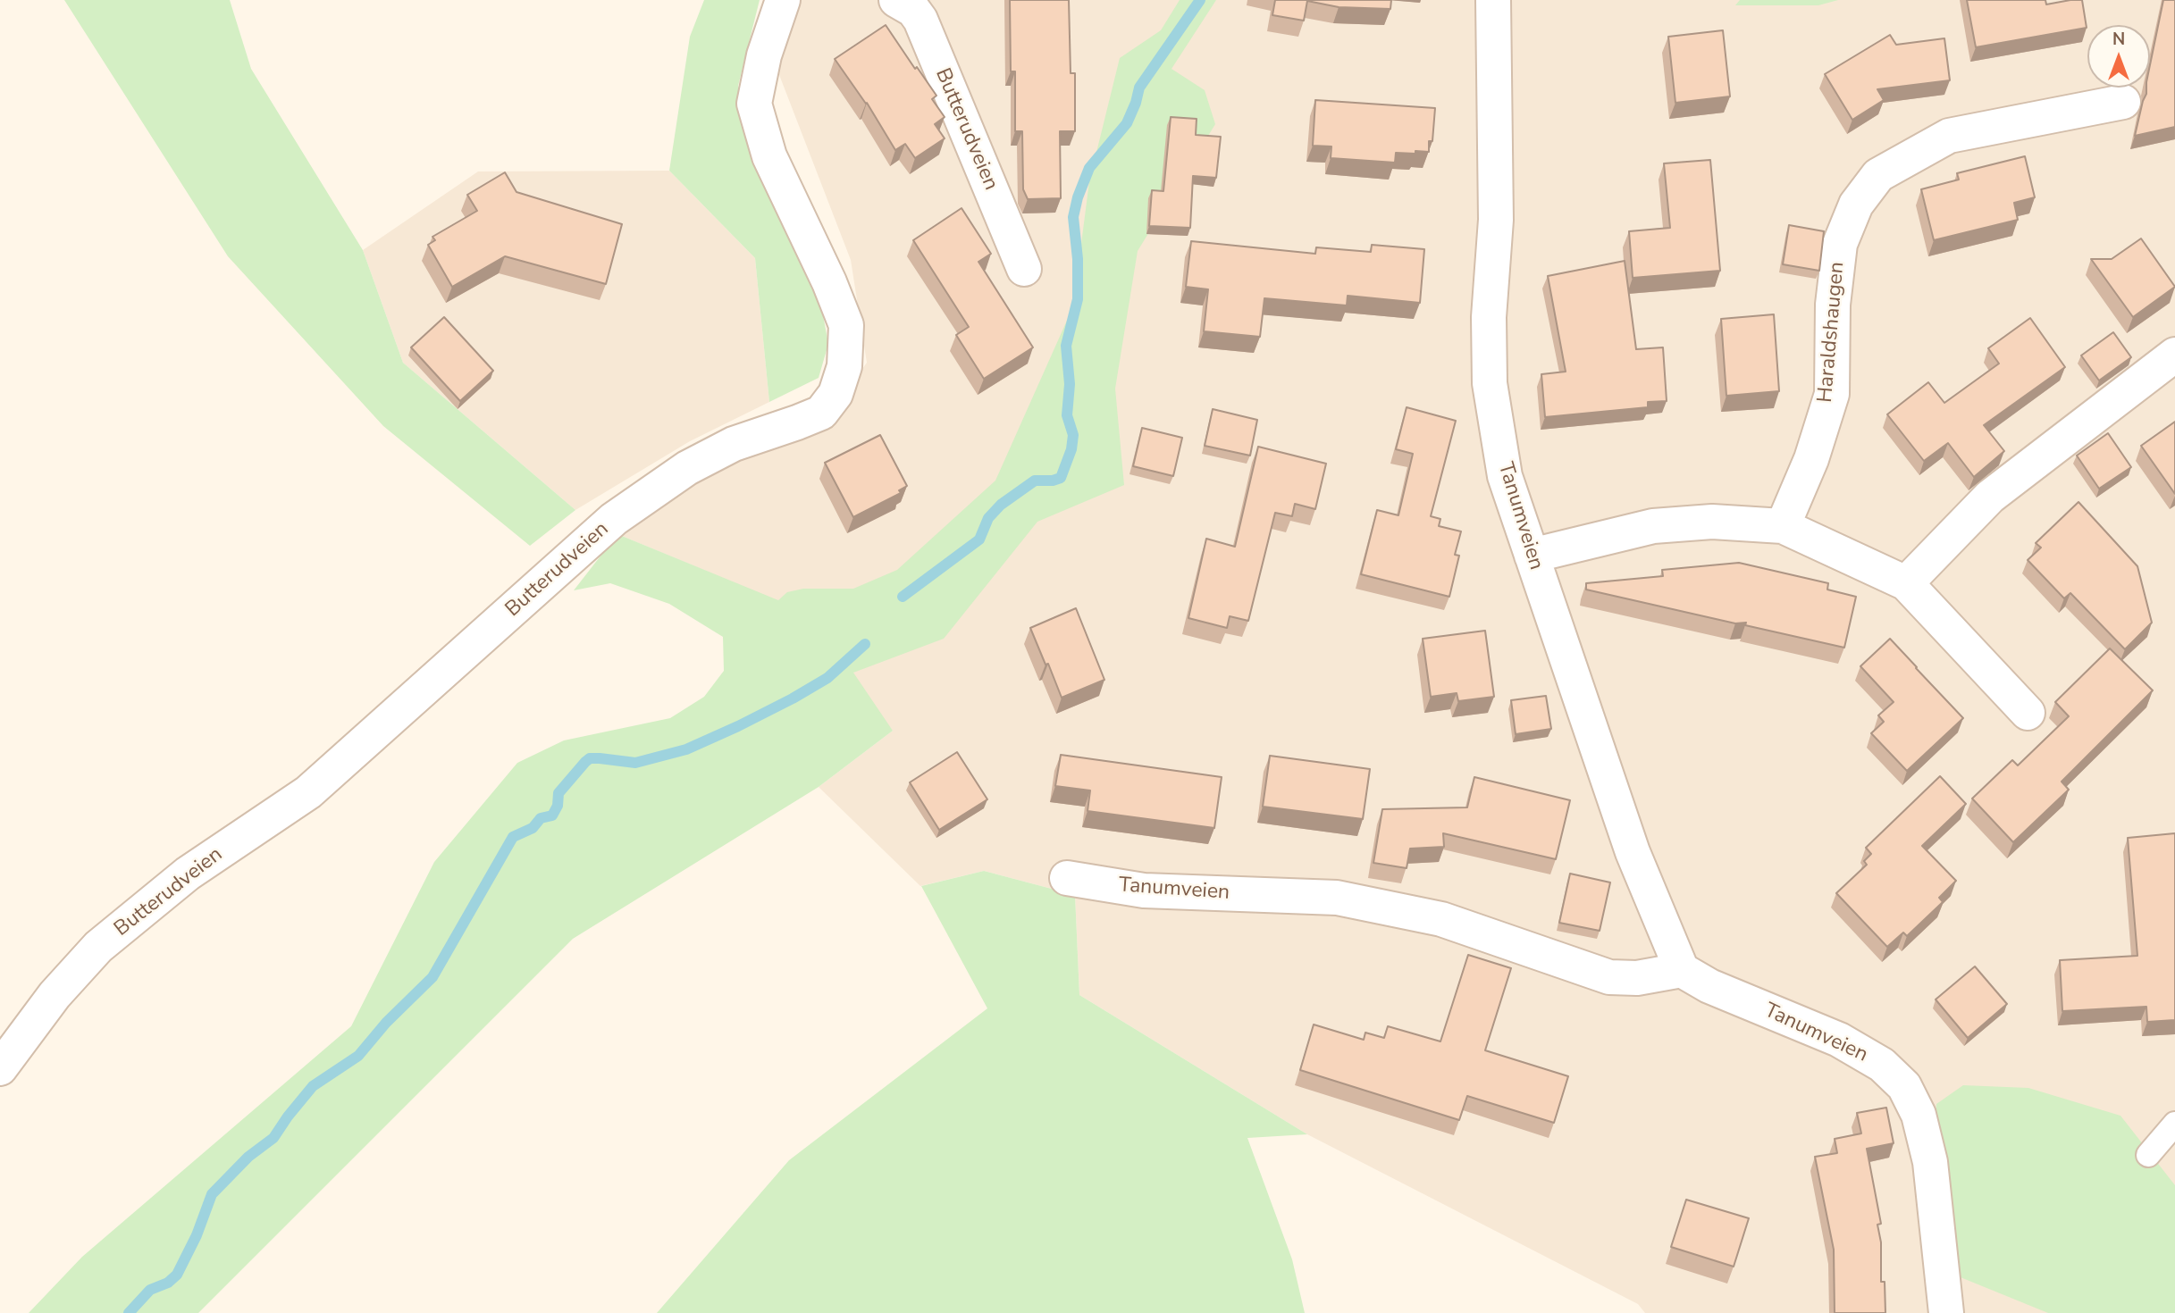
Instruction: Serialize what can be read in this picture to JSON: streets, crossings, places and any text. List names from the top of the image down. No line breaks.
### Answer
{"streets":{"street":["Butterudveien","Haraldshaugen","Tanumveien"]},"north":"top"}
